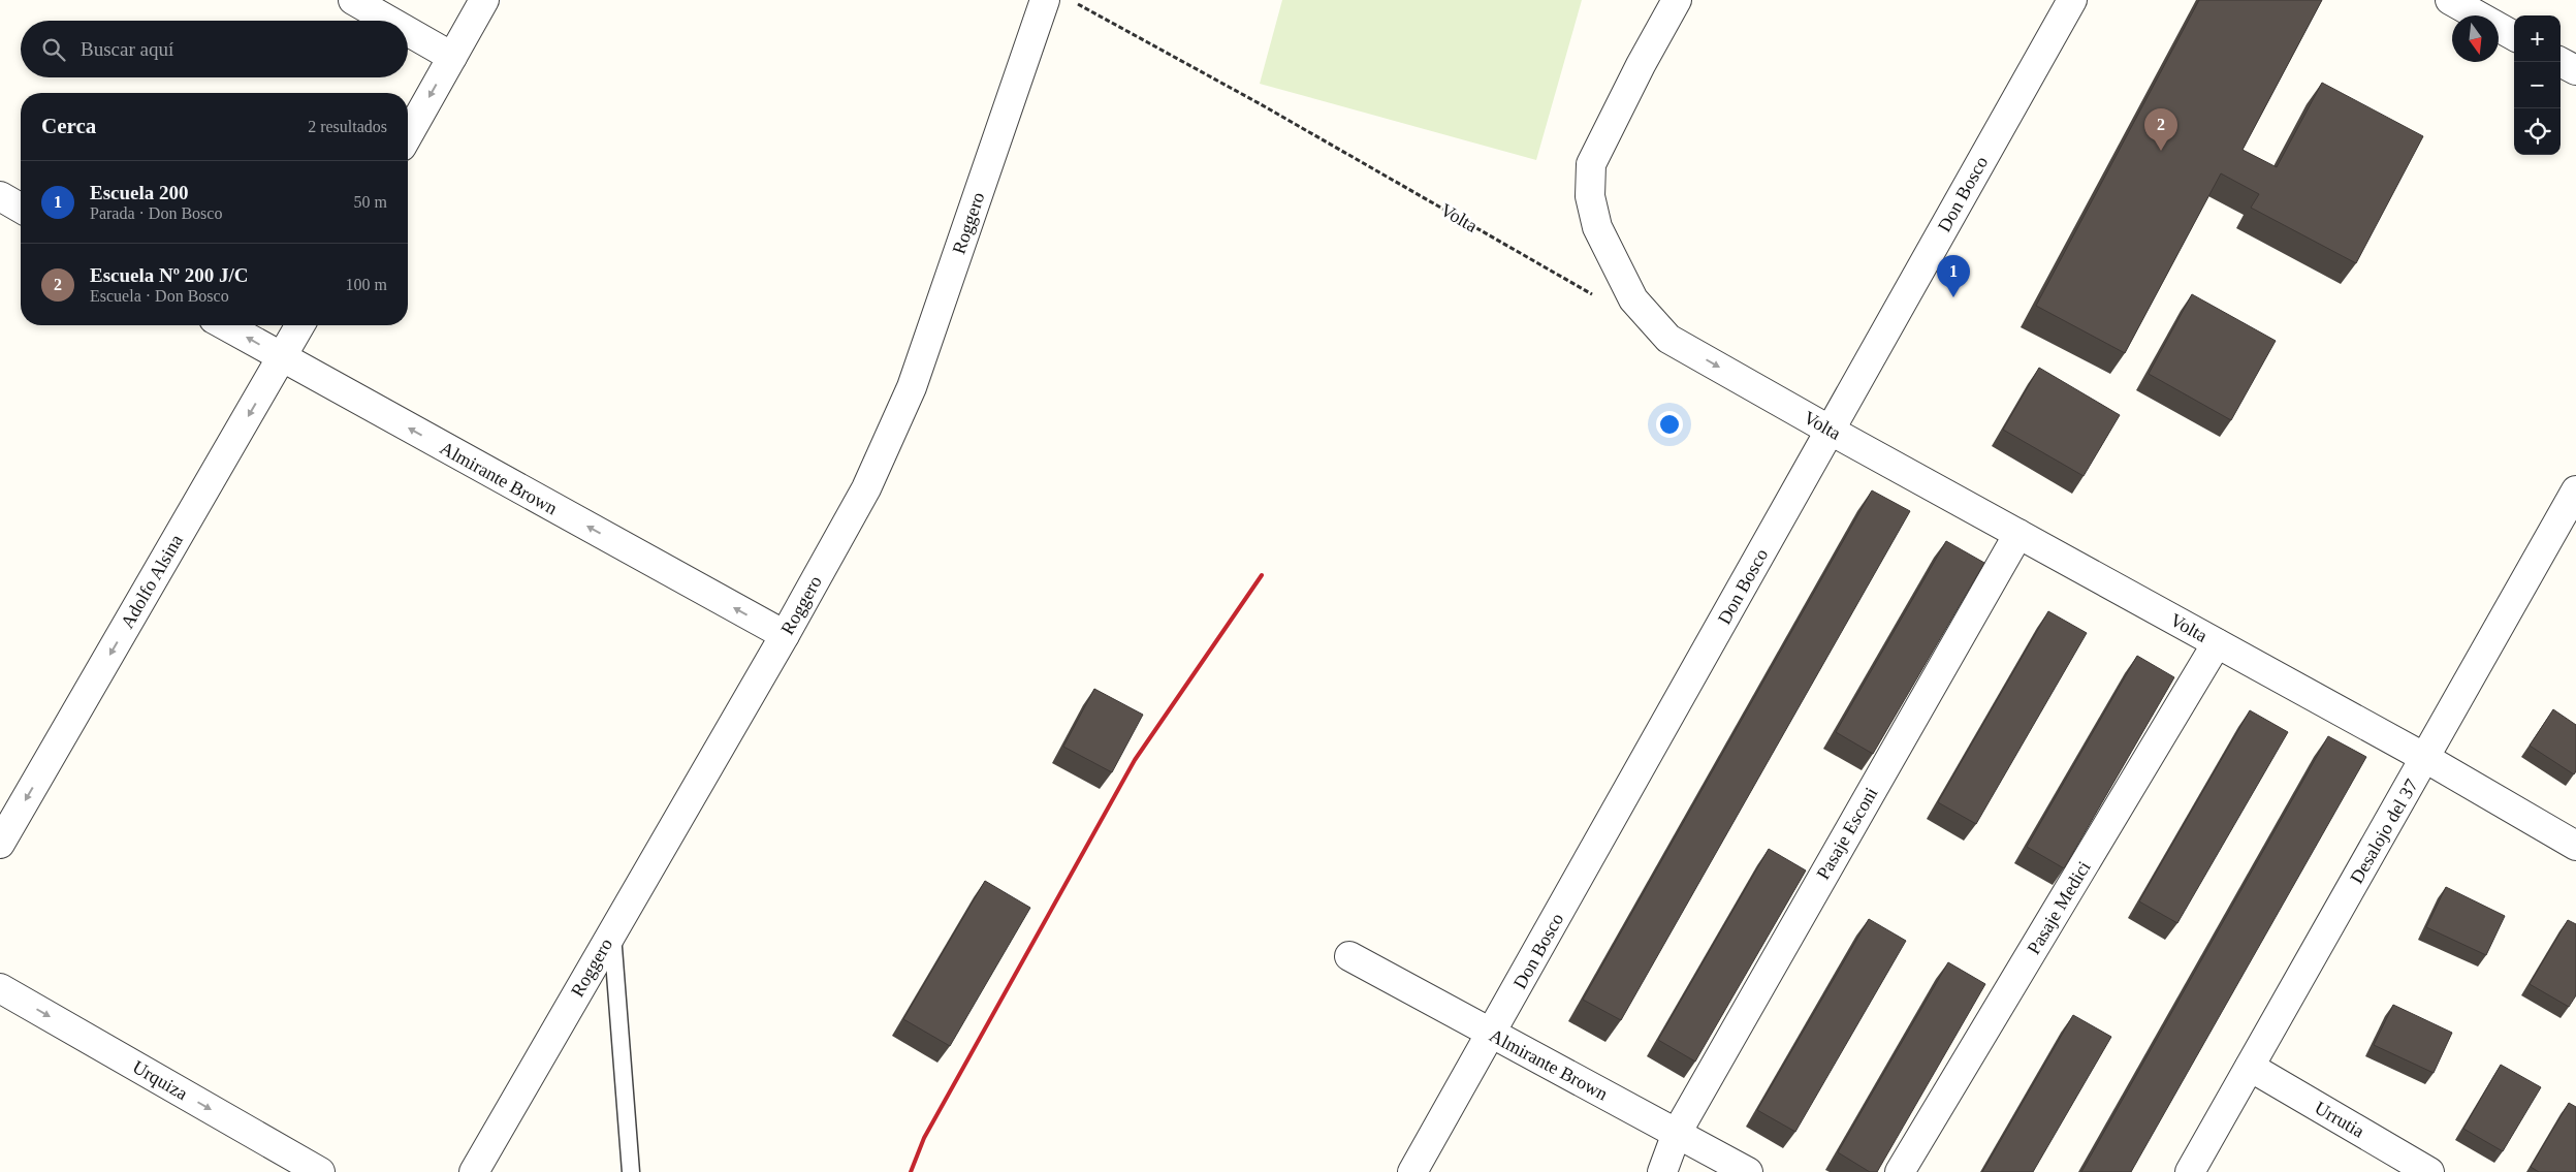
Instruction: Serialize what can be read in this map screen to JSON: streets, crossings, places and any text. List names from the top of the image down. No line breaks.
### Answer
{"streets":{"street":["Don Bosco","Volta","Roggero","Almirante Brown","Adolfo Alsina","Desalojo del 37","Pasaje Esconi","Pasaje Medici","Urquiza","Urrutia"]},"crossings":[["Don Bosco","Volta"],["Don Bosco","Almirante Brown"],["Volta","Desalojo del 37"],["Volta","Pasaje Esconi"],["Volta","Pasaje Medici"],["Roggero","Almirante Brown"],["Almirante Brown","Adolfo Alsina"],["Almirante Brown","Pasaje Esconi"],["Desalojo del 37","Urrutia"]],"one_way":["Almirante Brown","Adolfo Alsina","Urquiza"],"north":"bottom","page":{"map_buttons":["+","−"],"search":"Buscar aquí","heading":["Cerca","2 resultados"],"pins":["2","1"],"list":[{"mark":"1","name":"Escuela 200","note":"Parada · Don Bosco","value":"50 m"},{"mark":"2","name":"Escuela Nº 200 J/C","note":"Escuela · Don Bosco","value":"100 m"}]}}
